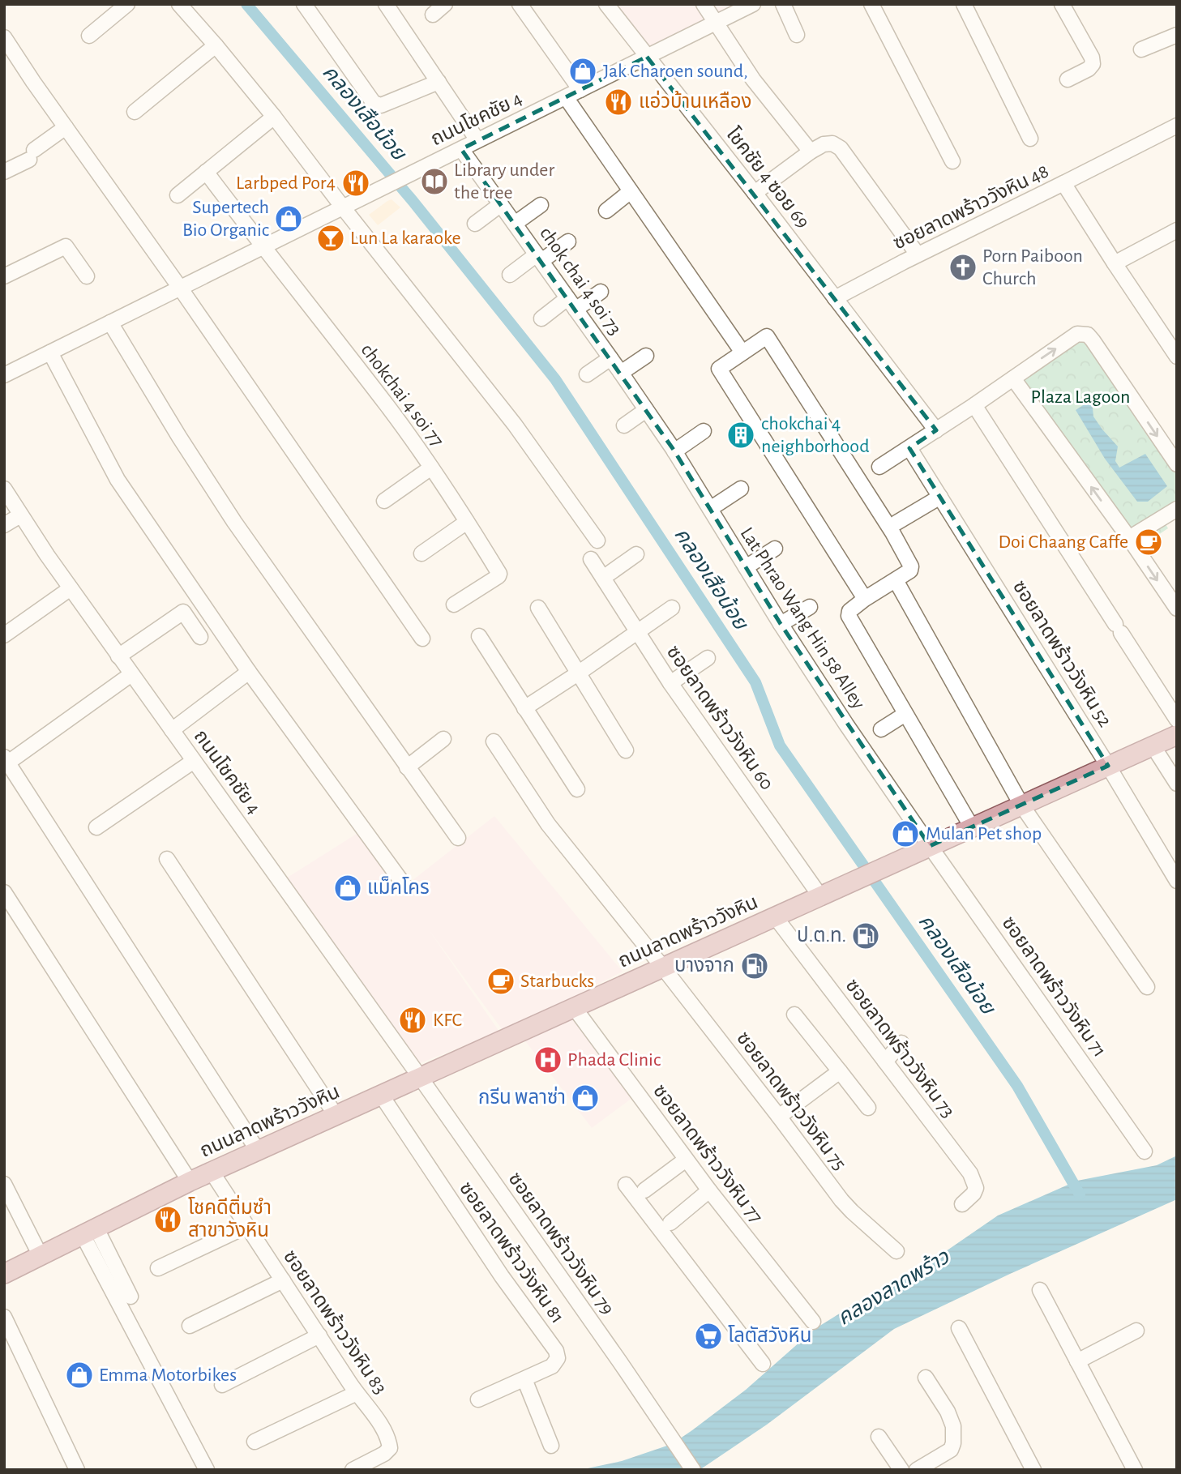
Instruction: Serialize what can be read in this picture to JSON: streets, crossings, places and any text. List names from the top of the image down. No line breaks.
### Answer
{"streets":{"main road":["ถนนลาดพร้าววังหิน"],"street":["ถนนโชคชัย 4","โชคชัย 4 ซอย 69","ซอยลาดพร้าววังหิน 48","chok chai 4 soi 73","chokchai 4 soi 77","Lat Phrao Wang Hin 58 Alley","ซอยลาดพร้าววังหิน 52","ซอยลาดพร้าววังหิน 60","ซอยลาดพร้าววังหิน 71","ซอยลาดพร้าววังหิน 73","ซอยลาดพร้าววังหิน 75","ซอยลาดพร้าววังหิน 77","ซอยลาดพร้าววังหิน 79","ซอยลาดพร้าววังหิน 81","ซอยลาดพร้าววังหิน 83"]},"crossings":[["ถนนโชคชัย 4","โชคชัย 4 ซอย 69"],["ถนนโชคชัย 4","chok chai 4 soi 73"],["ถนนโชคชัย 4","chokchai 4 soi 77"],["ถนนโชคชัย 4","ถนนลาดพร้าววังหิน"],["ถนนโชคชัย 4","ซอยลาดพร้าววังหิน 79"],["โชคชัย 4 ซอย 69","ซอยลาดพร้าววังหิน 48"],["chok chai 4 soi 73","Lat Phrao Wang Hin 58 Alley"],["Lat Phrao Wang Hin 58 Alley","ถนนลาดพร้าววังหิน"],["Lat Phrao Wang Hin 58 Alley","ซอยลาดพร้าววังหิน 71"],["ซอยลาดพร้าววังหิน 52","ถนนลาดพร้าววังหิน"],["ซอยลาดพร้าววังหิน 60","ถนนลาดพร้าววังหิน"],["ถนนลาดพร้าววังหิน","ซอยลาดพร้าววังหิน 71"],["ถนนลาดพร้าววังหิน","ซอยลาดพร้าววังหิน 73"],["ถนนลาดพร้าววังหิน","ซอยลาดพร้าววังหิน 75"],["ถนนลาดพร้าววังหิน","ซอยลาดพร้าววังหิน 77"],["ถนนลาดพร้าววังหิน","ซอยลาดพร้าววังหิน 79"],["ถนนลาดพร้าววังหิน","ซอยลาดพร้าววังหิน 81"],["ถนนลาดพร้าววังหิน","ซอยลาดพร้าววังหิน 83"]],"water":["คลองเสือน้อย","คลองลาดพร้าว"],"parks":["Plaza Lagoon"],"places":{"shop":["Jak Charoen sound,","Supertech Bio Organic","Mulan Pet shop","แม็คโคร","กรีน พลาซ่า","Emma Motorbikes"],"restaurant":["แอ่วบ้านเหลือง","Larbped Por4","KFC","โชคดีติ่มซำ สาขาวังหิน"],"library":["Library under the tree"],"bar":["Lun La karaoke"],"church":["Porn Paiboon Church"],"building":["chokchai 4 neighborhood"],"cafe":["Doi Chaang Caffe","Starbucks"],"fuel station":["ป.ต.ท.","บางจาก"],"hospital":["Phada Clinic"],"supermarket":["โลตัสวังหิน"]}}
